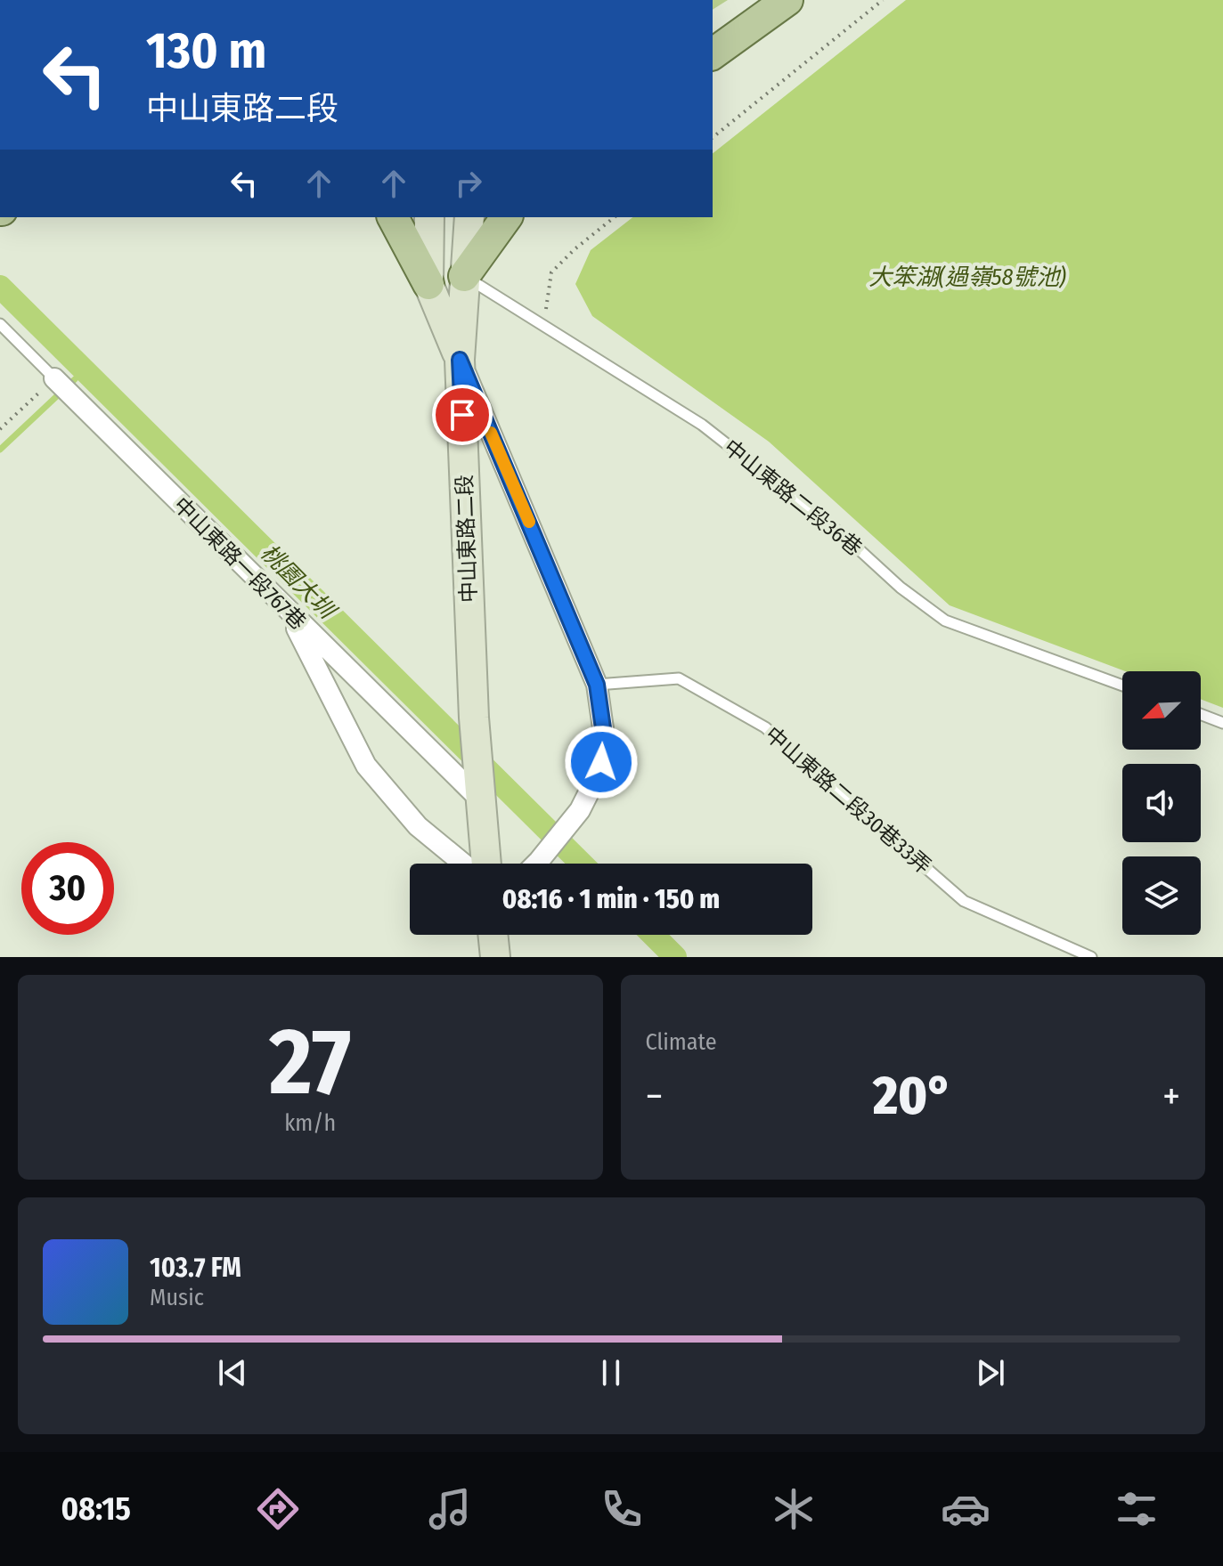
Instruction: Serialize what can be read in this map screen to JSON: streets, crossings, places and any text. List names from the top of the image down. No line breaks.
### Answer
{"streets":{"main road":["中山東路二段"],"street":["中山東路一段767巷"],"lane":["中山東路二段36巷","中山東路二段30巷33弄"]},"crossings":[["中山東路二段36巷","中山東路二段"],["中山東路二段","中山東路一段767巷"]],"water":["大笨湖(過嶺58號池)","桃園大圳"],"north":"bottom left","page":{"turn":["130 m","中山東路二段"],"limit":"30","trip":"08:16 · 1 min · 150 m","tile":[["27","km/h"],"Climate"],"heat":["−","20°","+"],"song":["103.7 FM","Music"],"tabs":"08:15"}}
